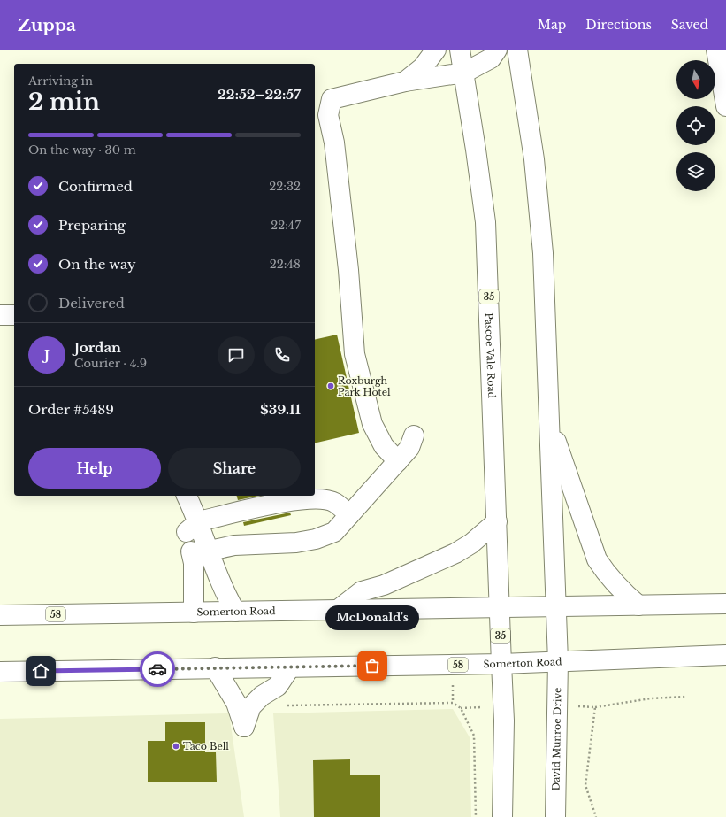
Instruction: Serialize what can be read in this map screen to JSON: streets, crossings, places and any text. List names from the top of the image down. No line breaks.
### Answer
{"streets":{"main road":["35","Pascoe Vale Road","Somerton Road","58","David Munroe Drive"]},"crossings":[["Pascoe Vale Road","Somerton Road"],["Somerton Road","David Munroe Drive"]],"places":["Roxburgh Park Hotel","McDonald's","Taco Bell"],"north":"bottom","page":{"header":"Zuppa","nav":["Map","Directions","Saved"],"heading":["2 min","Arriving in","22:52–22:57"],"panel":["Jordan","Courier · 4.9","Order #5489","$39.11"],"bar":"On the way · 30 m","list":[["Confirmed","22:32"],["Preparing","22:47"],["On the way","22:48"],"Delivered"],"round":"J","buttons":["Help","Share"],"bubble":"McDonald's"}}
